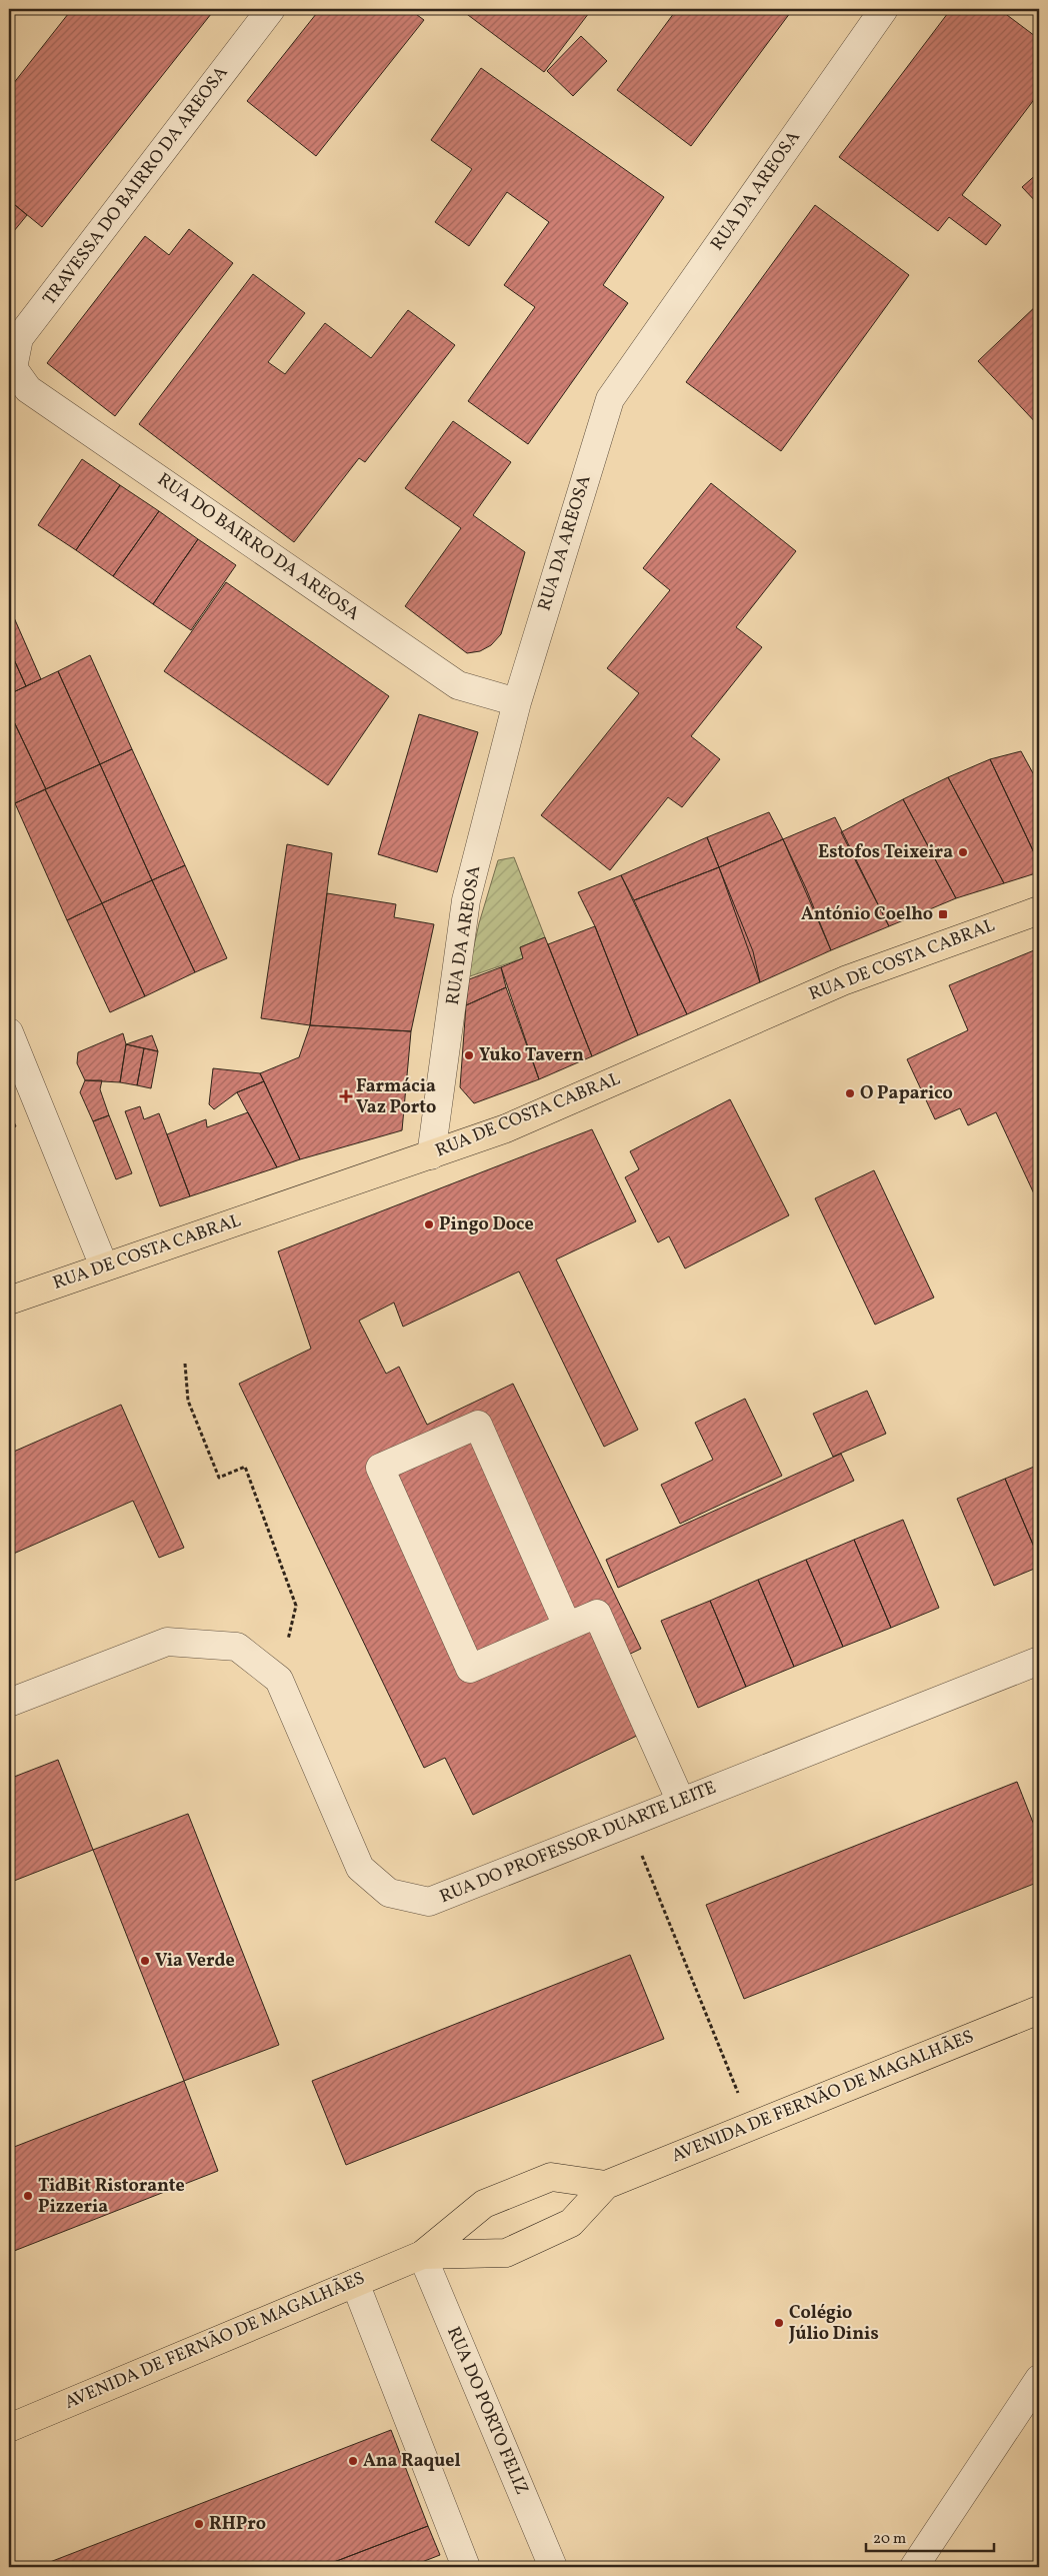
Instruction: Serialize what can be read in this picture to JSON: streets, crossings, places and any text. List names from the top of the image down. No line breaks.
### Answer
{"streets":{"main road":["RUA DE COSTA CABRAL","AVENIDA DE FERNÃO DE MAGALHÃES"],"street":["TRAVESSA DO BAIRRO DA AREOSA","RUA DA AREOSA","RUA DO BAIRRO DA AREOSA","RUA DO PROFESSOR DUARTE LEITE","RUA DO PORTO FELIZ"]},"crossings":[["TRAVESSA DO BAIRRO DA AREOSA","RUA DO BAIRRO DA AREOSA"],["RUA DA AREOSA","RUA DO BAIRRO DA AREOSA"],["RUA DA AREOSA","RUA DE COSTA CABRAL"],["AVENIDA DE FERNÃO DE MAGALHÃES","RUA DO PORTO FELIZ"]],"places":{"other":["Estofos Teixeira","Yuko Tavern","O Paparico","Pingo Doce","Via Verde","TidBit Ristorante Pizzeria","Colégio Júlio Dinis","Ana Raquel","RHPro"],"transit":["António Coelho"],"health":["Farmácia Vaz Porto"]},"scale_bar":"20 m"}
